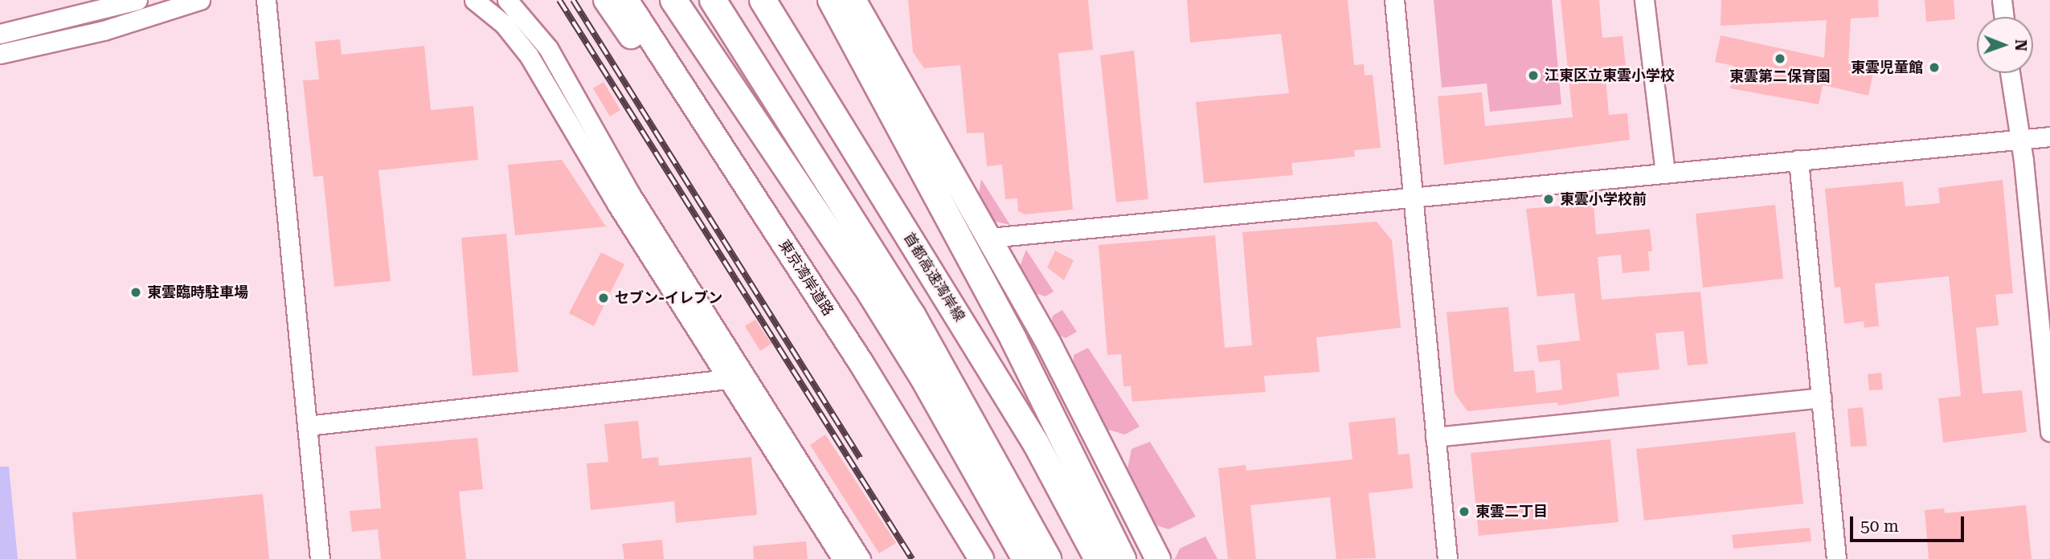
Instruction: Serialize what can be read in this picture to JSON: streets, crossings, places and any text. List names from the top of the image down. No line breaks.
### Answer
{"streets":{"highway":["首都高速湾岸線","東京湾岸道路"]},"places":["東雲第二保育園","東雲児童館","江東区立東雲小学校","東雲小学校前","東雲臨時駐車場","セブン-イレブン","東雲二丁目"],"scale_bar":"50 m","north":"right"}
